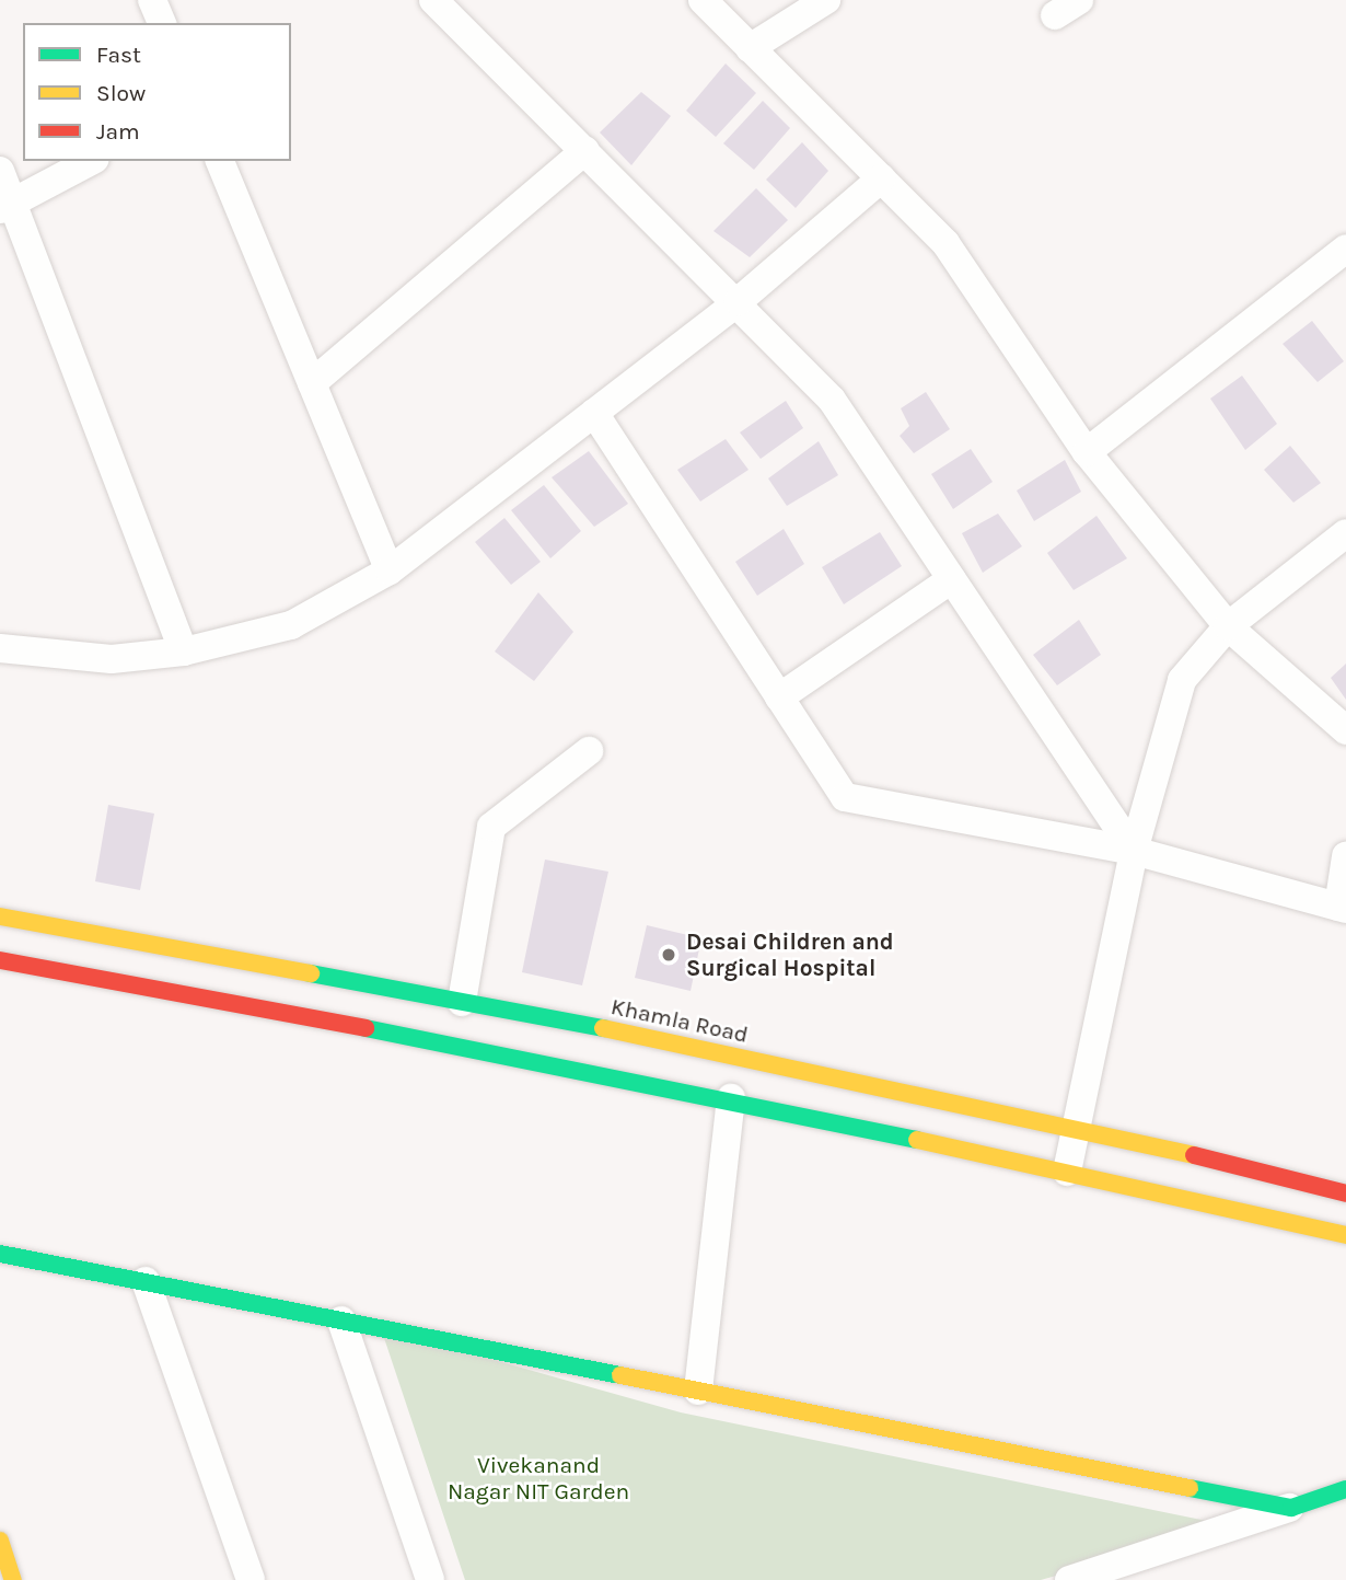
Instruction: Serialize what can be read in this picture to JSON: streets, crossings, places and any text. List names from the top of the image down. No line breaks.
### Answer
{"streets":{"street":["Khamla Road"]},"parks":["Vivekanand Nagar NIT Garden"],"places":["Desai Children and Surgical Hospital"],"legend":["Fast","Slow","Jam"]}
